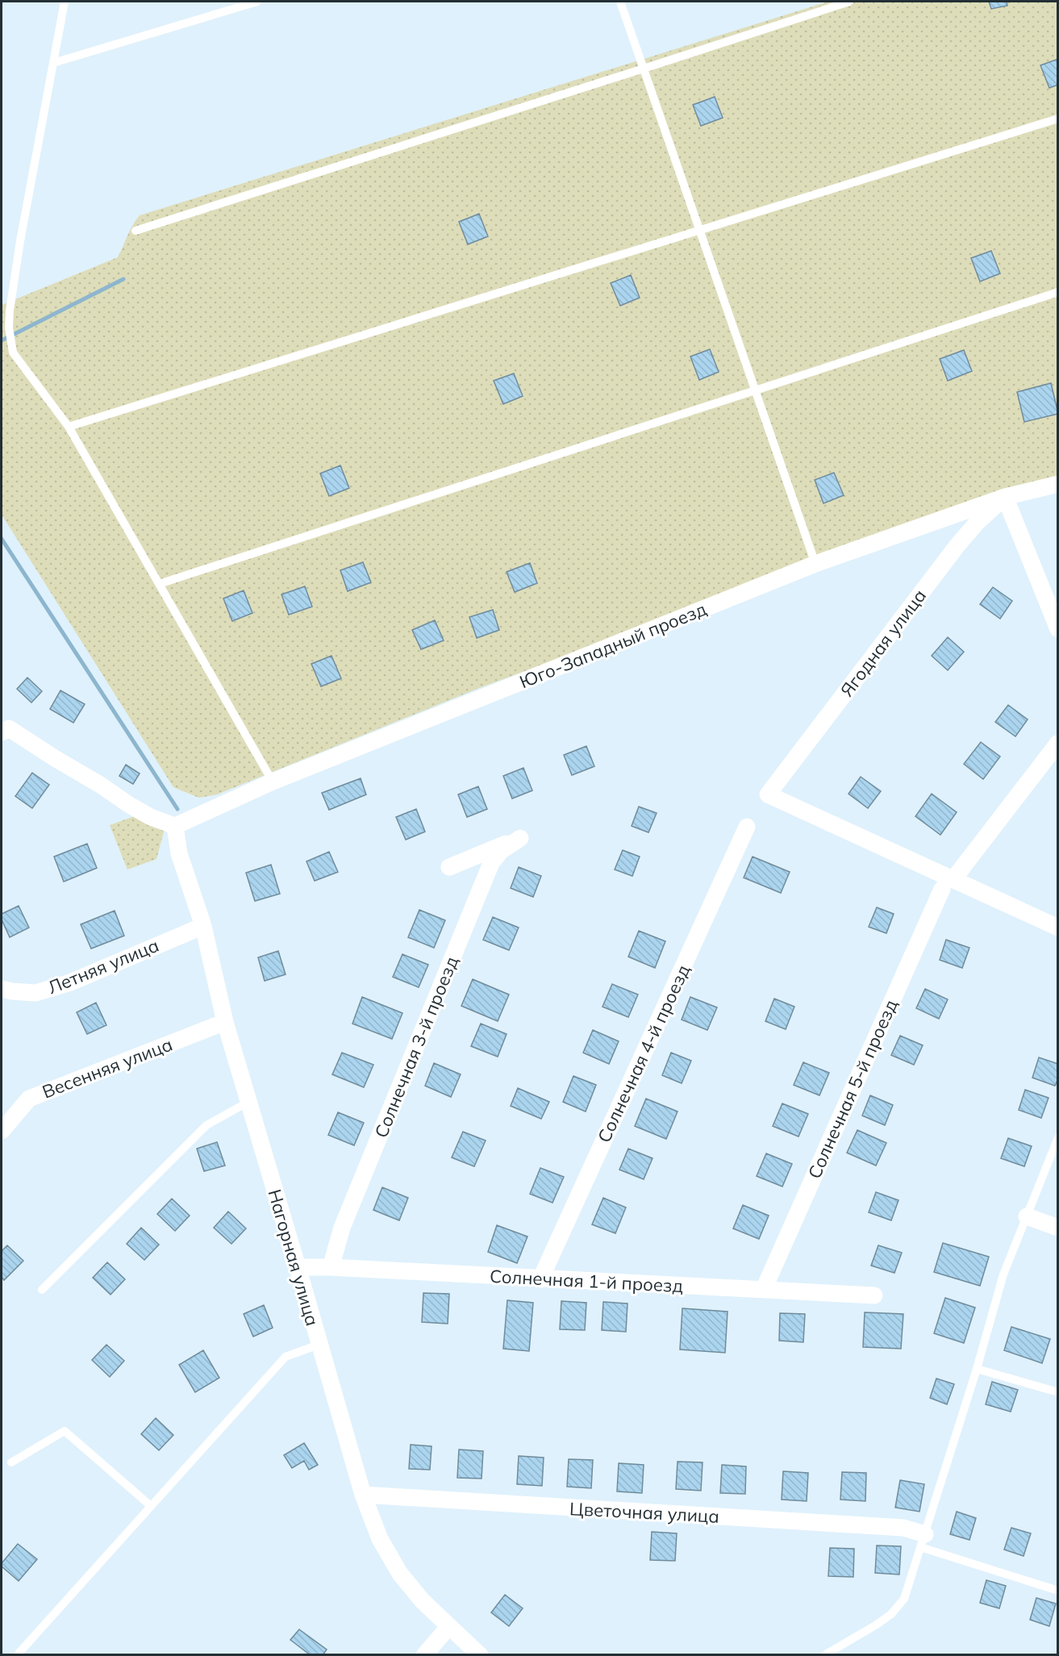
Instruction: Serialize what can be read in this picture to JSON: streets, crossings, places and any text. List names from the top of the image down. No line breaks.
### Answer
{"streets":{"street":["Ягодная улица","Юго-Западный проезд","Летняя улица","Солнечная 3-й проезд","Солнечная 4-й проезд","Весенняя улица","Солнечная 5-й проезд","Нагорная улица","Солнечная 1-й проезд","Цветочная улица"]},"crossings":[["Ягодная улица","Юго-Западный проезд"],["Ягодная улица","Солнечная 5-й проезд"],["Юго-Западный проезд","Нагорная улица"],["Летняя улица","Нагорная улица"],["Солнечная 3-й проезд","Солнечная 1-й проезд"],["Солнечная 4-й проезд","Солнечная 1-й проезд"],["Весенняя улица","Нагорная улица"],["Солнечная 5-й проезд","Солнечная 1-й проезд"],["Нагорная улица","Солнечная 1-й проезд"],["Нагорная улица","Цветочная улица"]]}
